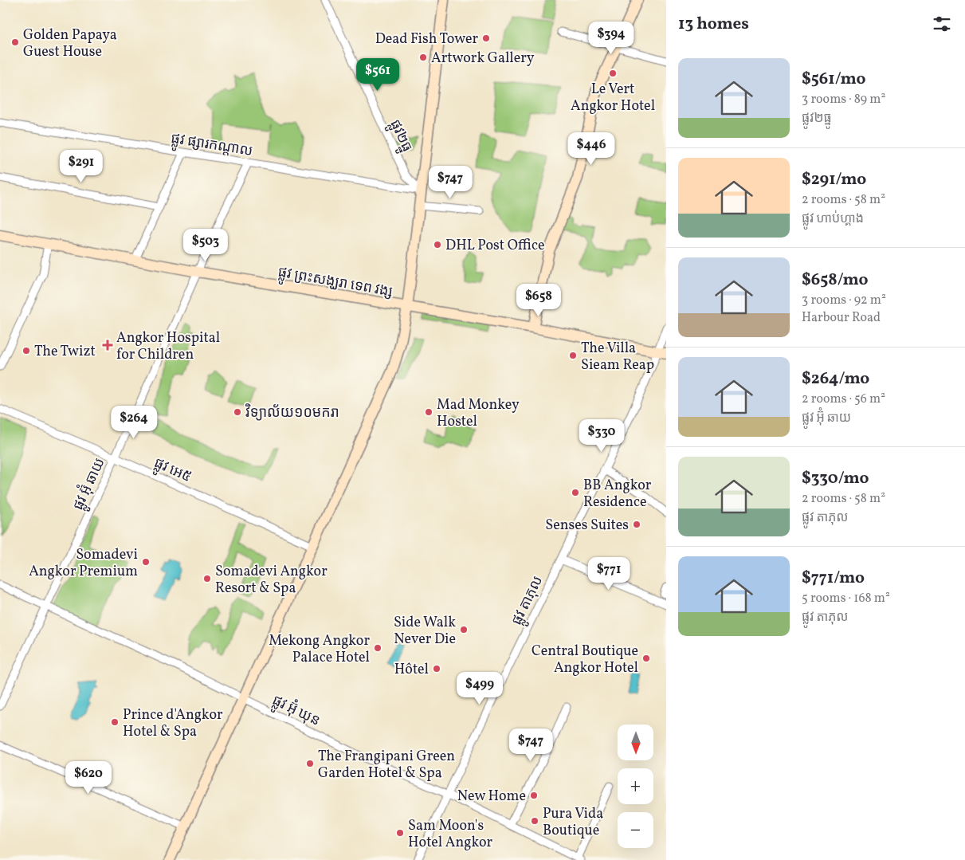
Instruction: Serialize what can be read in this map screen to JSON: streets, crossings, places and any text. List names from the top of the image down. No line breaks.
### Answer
{"streets":{"street":["ផ្លូវ២ធ្នូ","ផ្លូវ ផ្សារកណ្តាល","ផ្លូវ ព្រះសង្ឃរា ទេព វង្ស","ផ្លូវ អេ៥","ផ្លូវ អ៊ុំ ឆាយ","ផ្លូវ តាភុល","ផ្លូវ អ៊ុំ ឃុន"]},"crossings":[["ផ្លូវ២ធ្នូ","ផ្លូវ ផ្សារកណ្តាល"],["ផ្លូវ ផ្សារកណ្តាល","ផ្លូវ អ៊ុំ ឆាយ"],["ផ្លូវ ព្រះសង្ឃរា ទេព វង្ស","ផ្លូវ អ៊ុំ ឆាយ"],["ផ្លូវ ព្រះសង្ឃរា ទេព វង្ស","ផ្លូវ តាភុល"],["ផ្លូវ អេ៥","ផ្លូវ អ៊ុំ ឆាយ"],["ផ្លូវ អ៊ុំ ឆាយ","ផ្លូវ អ៊ុំ ឃុន"],["ផ្លូវ តាភុល","ផ្លូវ អ៊ុំ ឃុន"]],"places":{"other":["Dead Fish Tower","Golden Papaya Guest House","Artwork Gallery","Le Vert Angkor Hotel","DHL Post Office","The Twizt","The Villa Sieam Reap","វិទ្យាល័យ១០មករា","Mad Monkey Hostel","BB Angkor Residence","Senses Suites","Somadevi Angkor Premium","Somadevi Angkor Resort & Spa","Side Walk Never Die","Mekong Angkor Palace Hotel","Central Boutique Angkor Hotel","Hôtel","Prince d'Angkor Hotel & Spa","The Frangipani Green Garden Hotel & Spa","New Home","Pura Vida Boutique","Sam Moon's Hotel Angkor"],"health":["Angkor Hospital for Children"]},"north":"bottom","page":{"heading":"13 homes","price":["$394","$561","$446","$291","$747","$503","$658","$264","$330","$771","$499","$747","$620"],"list":[{"name":"$561/mo","note":"3 rooms · 89 m² · ផ្លូវ២ធ្នូ"},{"name":"$291/mo","note":"2 rooms · 58 m² · ផ្លូវ ហាប់ហ្គាង"},{"name":"$658/mo","note":"3 rooms · 92 m² · Harbour Road"},{"name":"$264/mo","note":"2 rooms · 56 m² · ផ្លូវ អ៊ុំ ឆាយ"},{"name":"$330/mo","note":"2 rooms · 58 m² · ផ្លូវ តាភុល"},{"name":"$771/mo","note":"5 rooms · 168 m² · ផ្លូវ តាភុល"}],"map_buttons":["+","−"]}}
